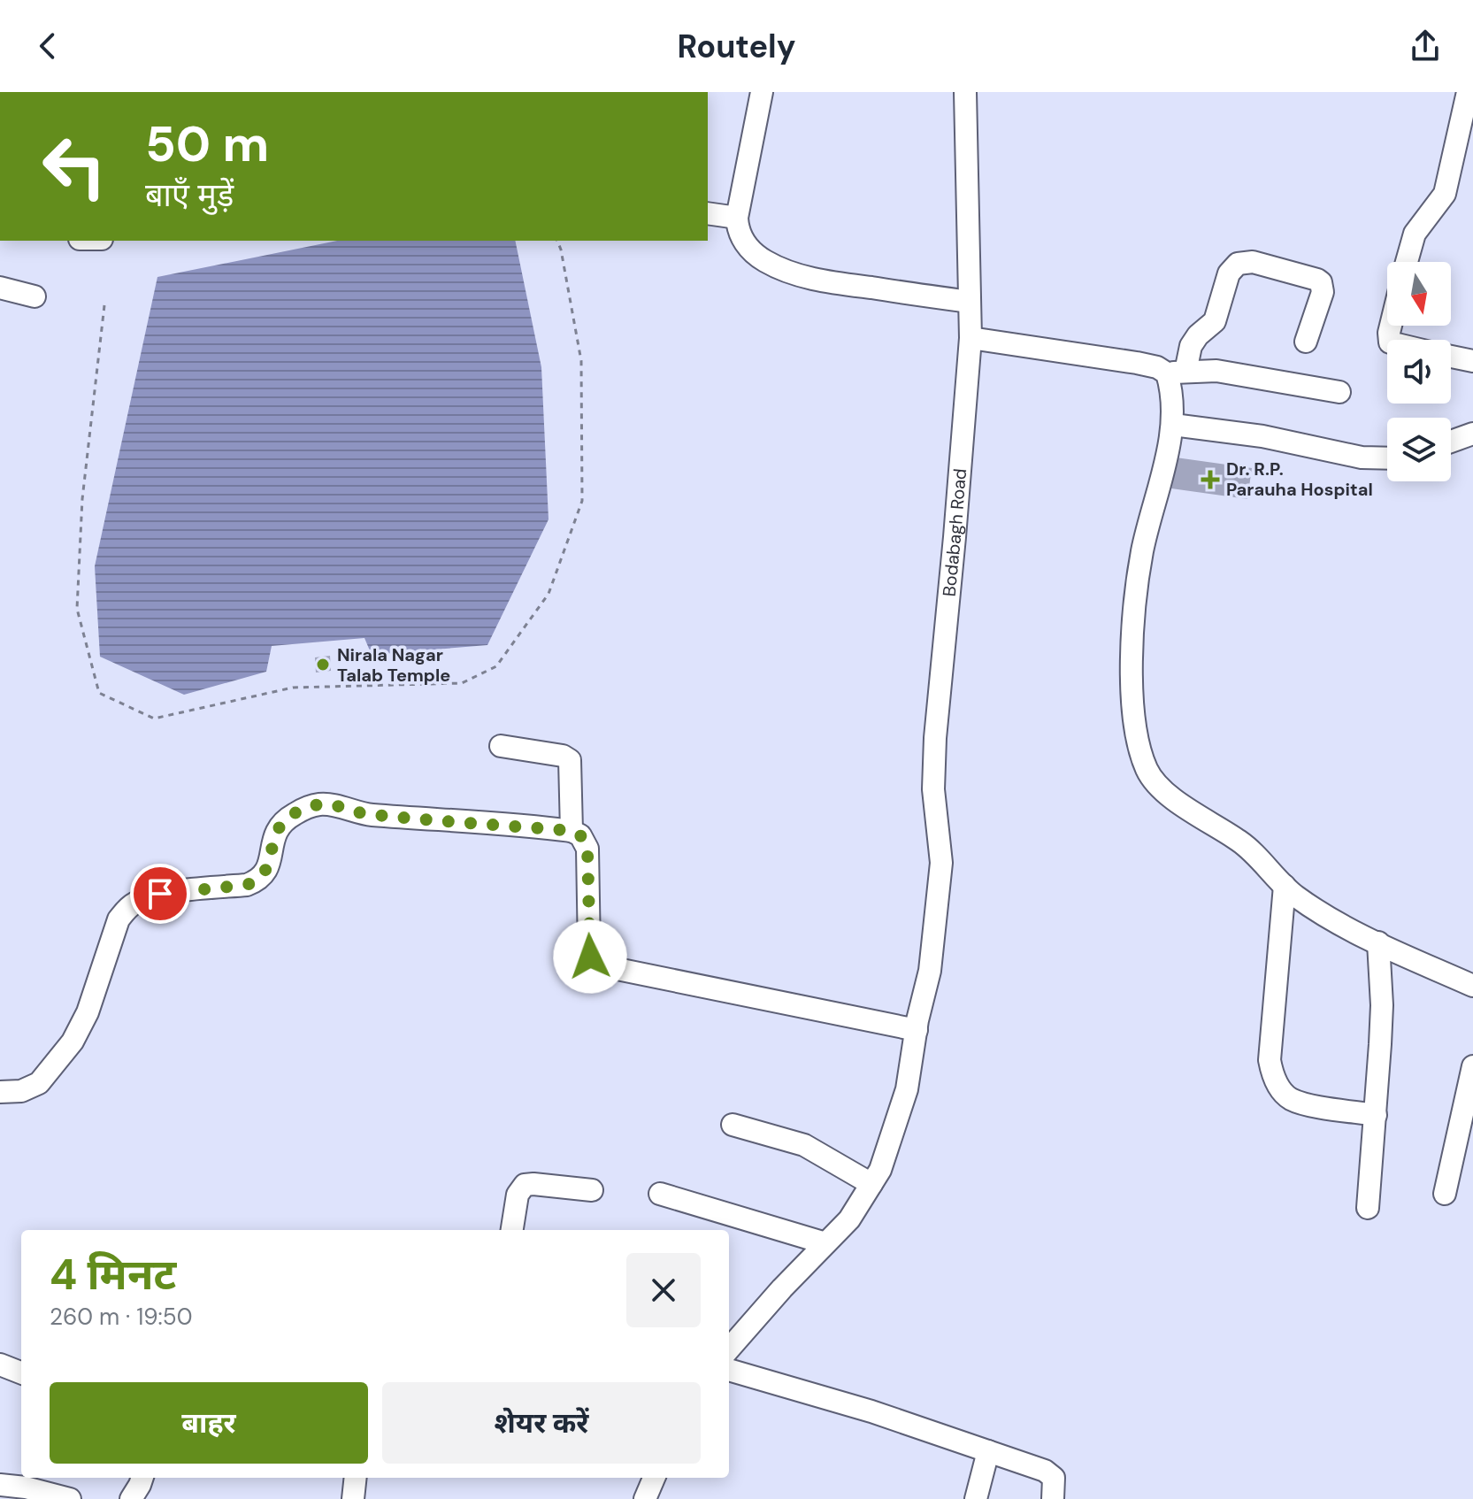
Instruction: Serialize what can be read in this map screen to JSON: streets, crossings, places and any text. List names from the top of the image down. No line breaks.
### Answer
{"streets":{"street":["Bodabagh Road"]},"places":{"health":["Dr. R.P. Parauha Hospital"],"other":["Nirala Nagar Talab Temple"]},"north":"bottom","page":{"header":"Routely","turn":["50 m","बाएँ मुड़ें"],"heading":["4 मिनट","260 m · 19:50"],"buttons":["बाहर","शेयर करें"]}}
